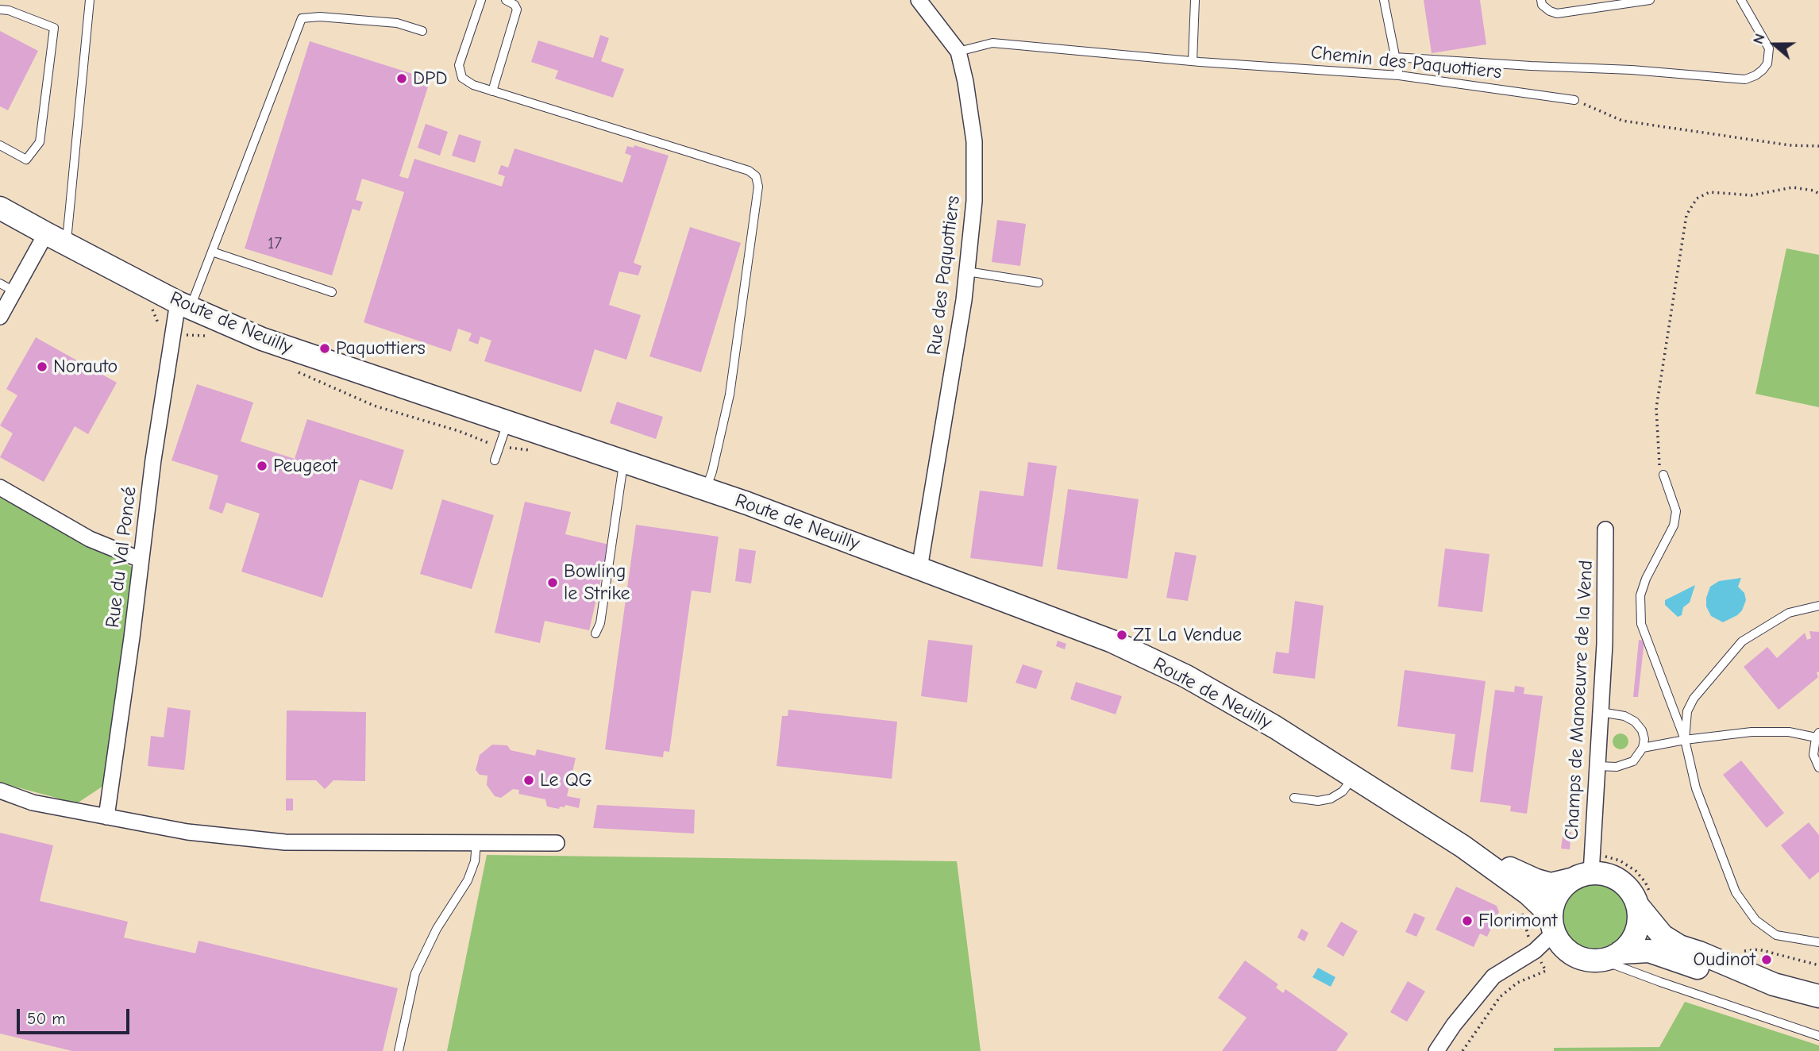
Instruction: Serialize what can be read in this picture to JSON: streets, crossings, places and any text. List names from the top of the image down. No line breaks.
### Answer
{"streets":{"main road":["Route de Neuilly"],"street":["Rue des Paquottiers","Rue du Val Poncé","Champs de Manoeuvre de la Vend"],"lane":["Chemin des Paquottiers"]},"crossings":[["Chemin des Paquottiers","Rue des Paquottiers"],["Rue des Paquottiers","Route de Neuilly"],["Route de Neuilly","Rue du Val Poncé"],["Route de Neuilly","Champs de Manoeuvre de la Vend"]],"places":["DPD","Paquottiers","Norauto","Peugeot","Bowling le Strike","ZI La Vendue","Le QG","Florimont","Oudinot"],"house_numbers":["17"],"scale_bar":"50 m","north":"left"}
